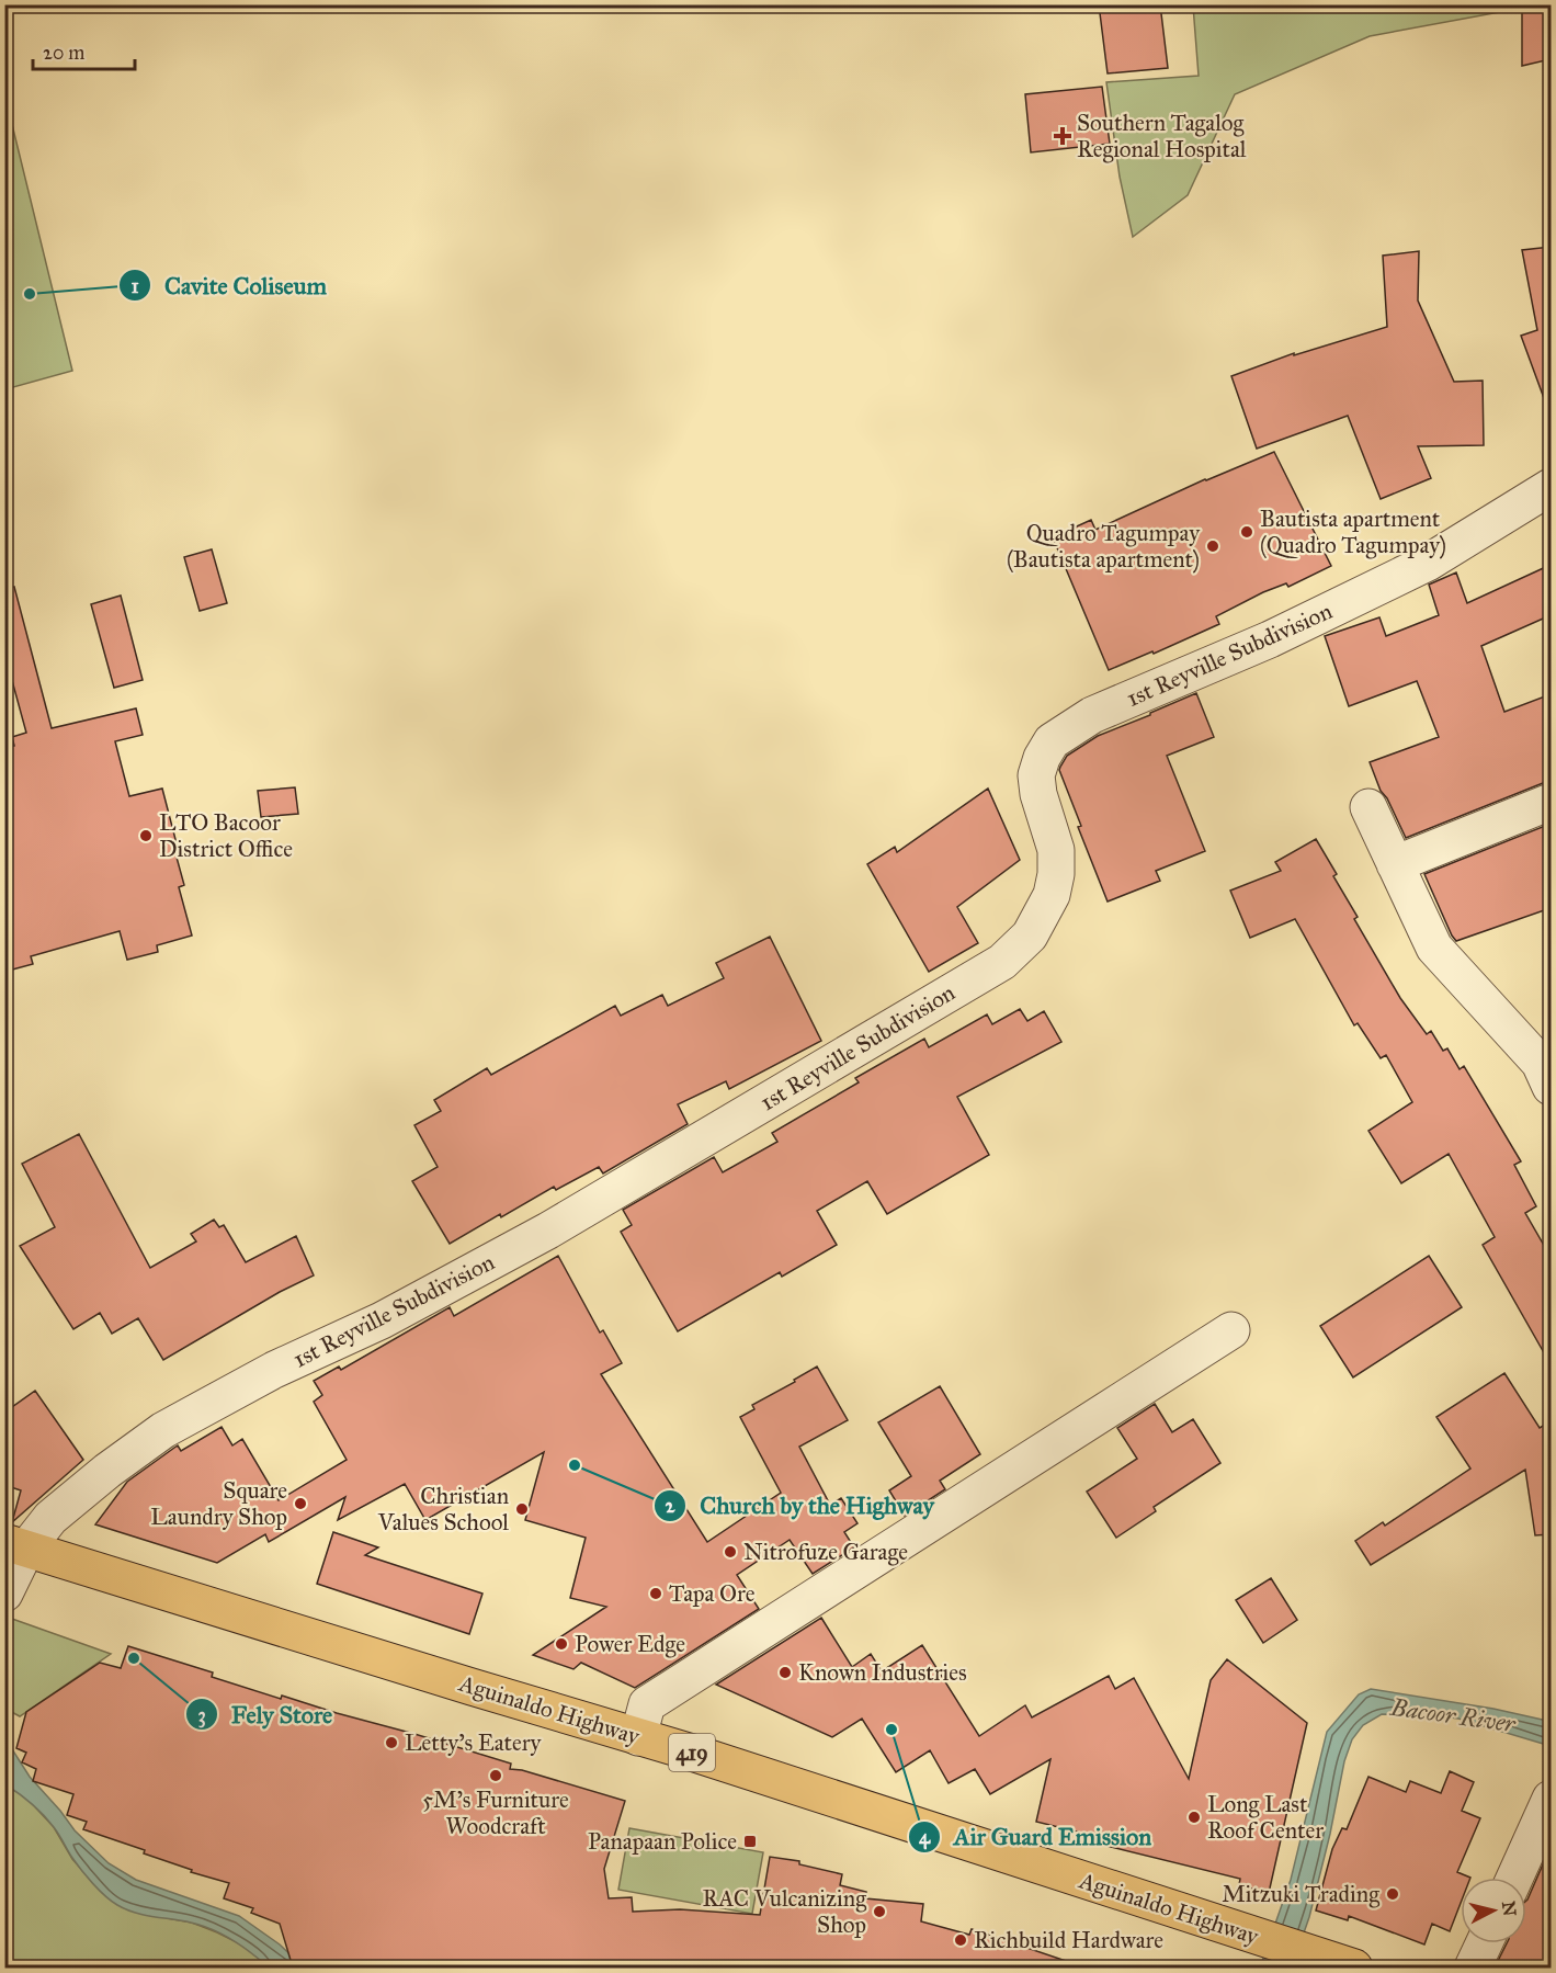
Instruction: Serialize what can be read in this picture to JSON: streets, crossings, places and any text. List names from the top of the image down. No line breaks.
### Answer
{"streets":{"highway":["Aguinaldo Highway","419"],"street":["1st Reyville Subdivision"]},"crossings":[["1st Reyville Subdivision","Aguinaldo Highway"]],"water":["Bacoor River"],"places":{"health":["Southern Tagalog Regional Hospital"],"other":["Cavite Coliseum","Bautista apartment (Quadro Tagumpay)","Quadro Tagumpay (Bautista apartment)","LTO Bacoor District Office","Church by the Highway","Square Laundry Shop","Christian Values School","Nitrofuze Garage","Tapa Ore","Power Edge","Fely Store","Known Industries","Air Guard Emission","Letty's Eatery","5M's Furniture Woodcraft","Long Last Roof Center","Mitzuki Trading","RAC Vulcanizing Shop","Richbuild Hardware"],"transit":["Panapaan Police"]},"scale_bar":"20 m","north":"right"}
